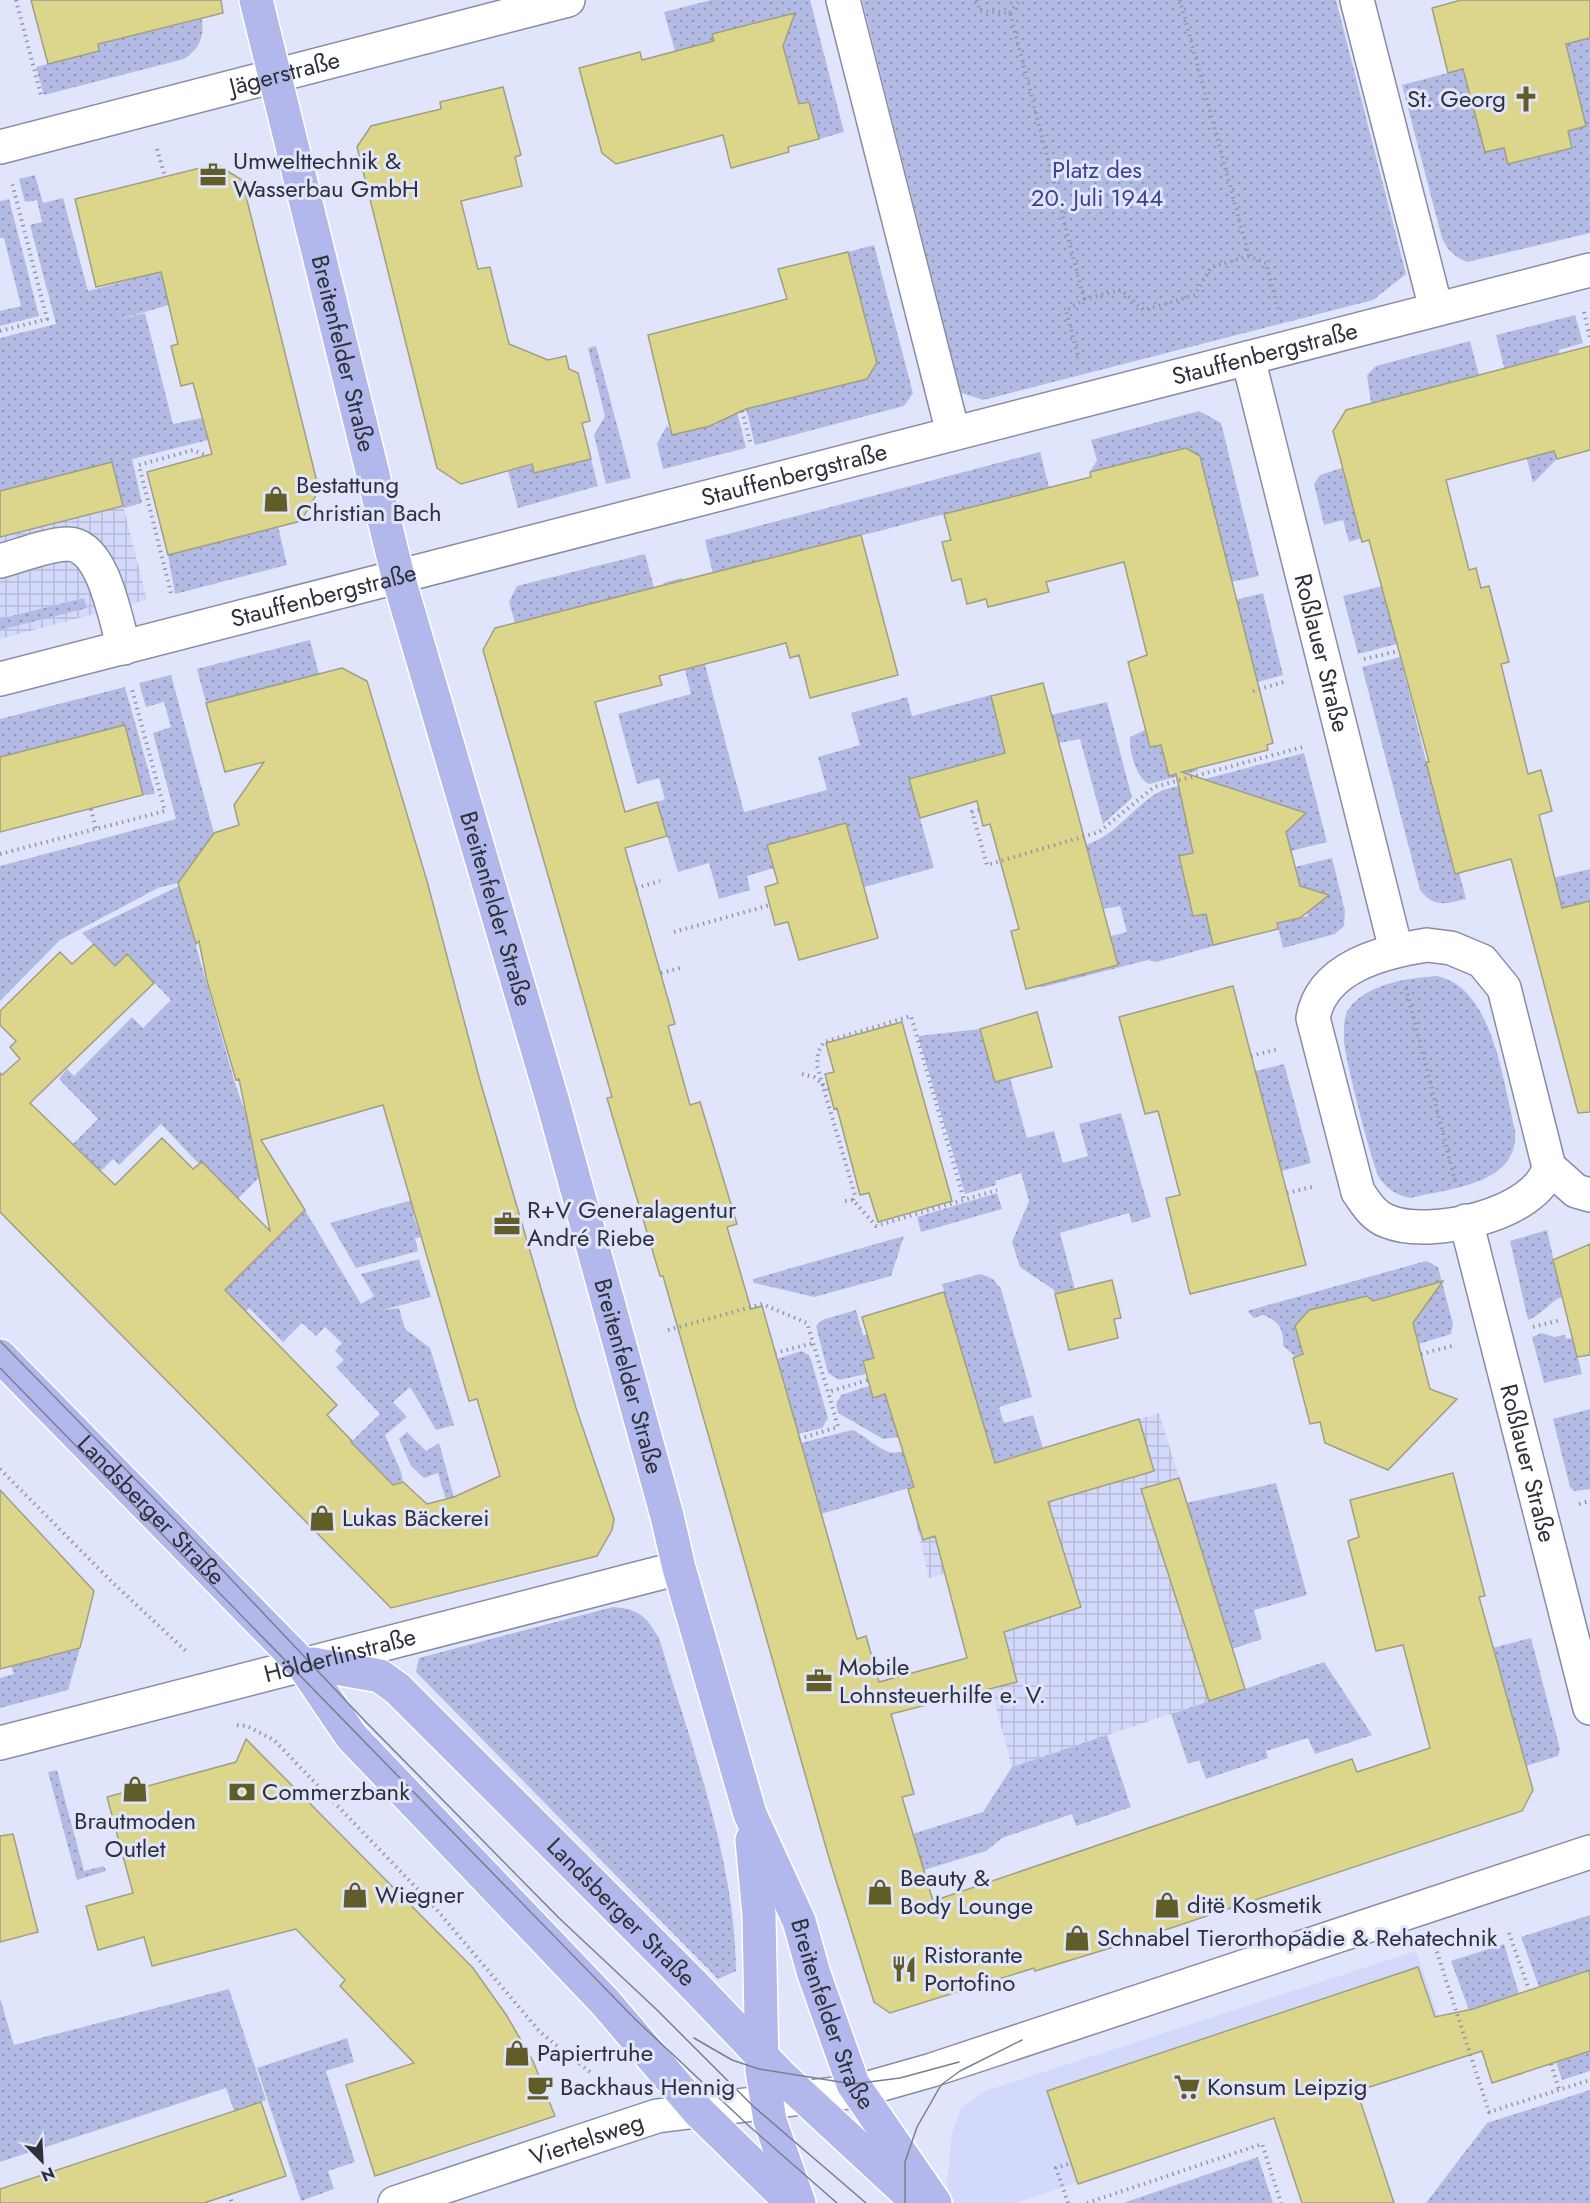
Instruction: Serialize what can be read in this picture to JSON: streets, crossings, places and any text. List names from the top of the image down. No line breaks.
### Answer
{"streets":{"main road":["Breitenfelder Straße","Landsberger Straße"],"street":["Jägerstraße","Stauffenbergstraße","Roßlauer Straße","Hölderlinstraße","Viertelsweg"]},"crossings":[["Jägerstraße","Breitenfelder Straße"],["Stauffenbergstraße","Breitenfelder Straße"],["Stauffenbergstraße","Roßlauer Straße"],["Breitenfelder Straße","Landsberger Straße"],["Breitenfelder Straße","Hölderlinstraße"],["Breitenfelder Straße","Viertelsweg"],["Landsberger Straße","Hölderlinstraße"],["Landsberger Straße","Viertelsweg"]],"parks":["Platz des 20. Juli 1944"],"places":{"church":["St. Georg"],"office":["Umwelttechnik & Wasserbau GmbH","R+V Generalagentur André Riebe","Mobile Lohnsteuerhilfe e. V."],"shop":["Bestattung Christian Bach","Lukas Bäckerei","Brautmoden Outlet","Beauty & Body Lounge","Wiegner","ditë Kosmetik","Schnabel Tierorthopädie & Rehatechnik","Papiertruhe"],"bank":["Commerzbank"],"restaurant":["Ristorante Portofino"],"cafe":["Backhaus Hennig"],"supermarket":["Konsum Leipzig"]},"north":"bottom right"}
